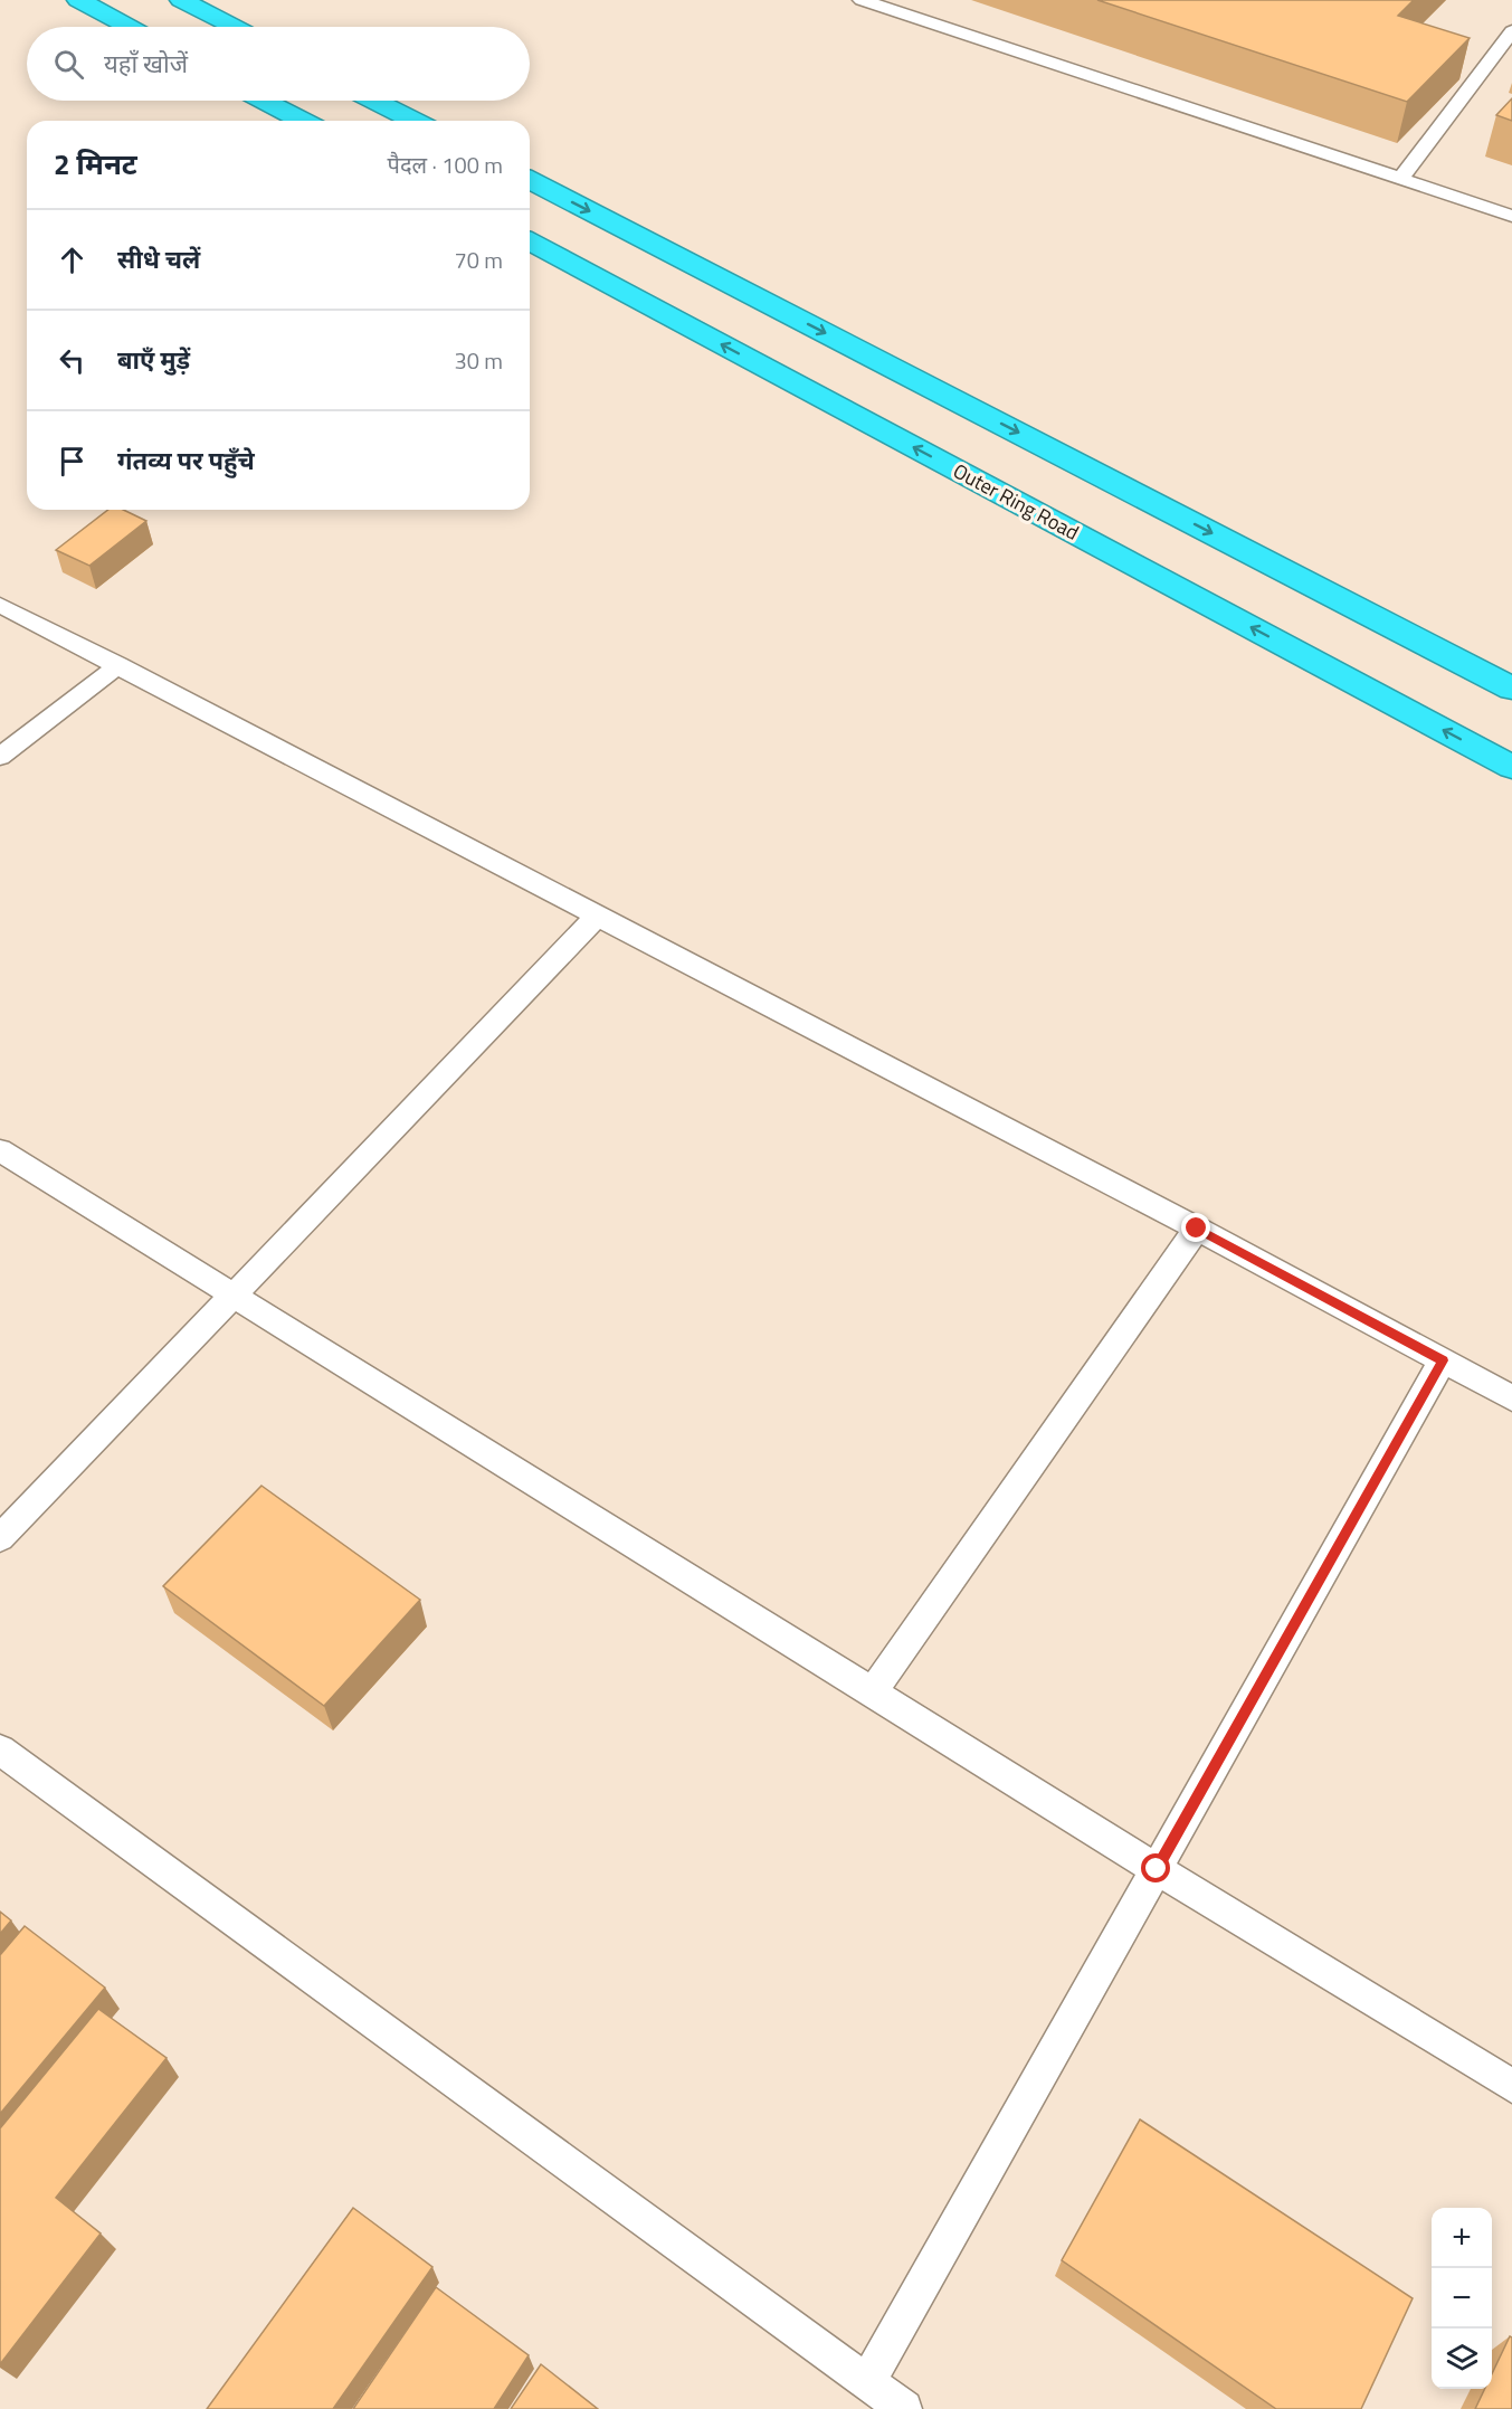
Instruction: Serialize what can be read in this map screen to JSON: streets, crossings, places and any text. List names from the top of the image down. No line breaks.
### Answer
{"streets":{"highway":["Outer Ring Road"]},"page":{"search":"यहाँ खोजें","heading":["2 मिनट","पैदल · 100 m"],"list":[["सीधे चलें","70 m"],["बाएँ मुड़ें","30 m"],"गंतव्य पर पहुँचे"],"map_buttons":["+","−"]}}
